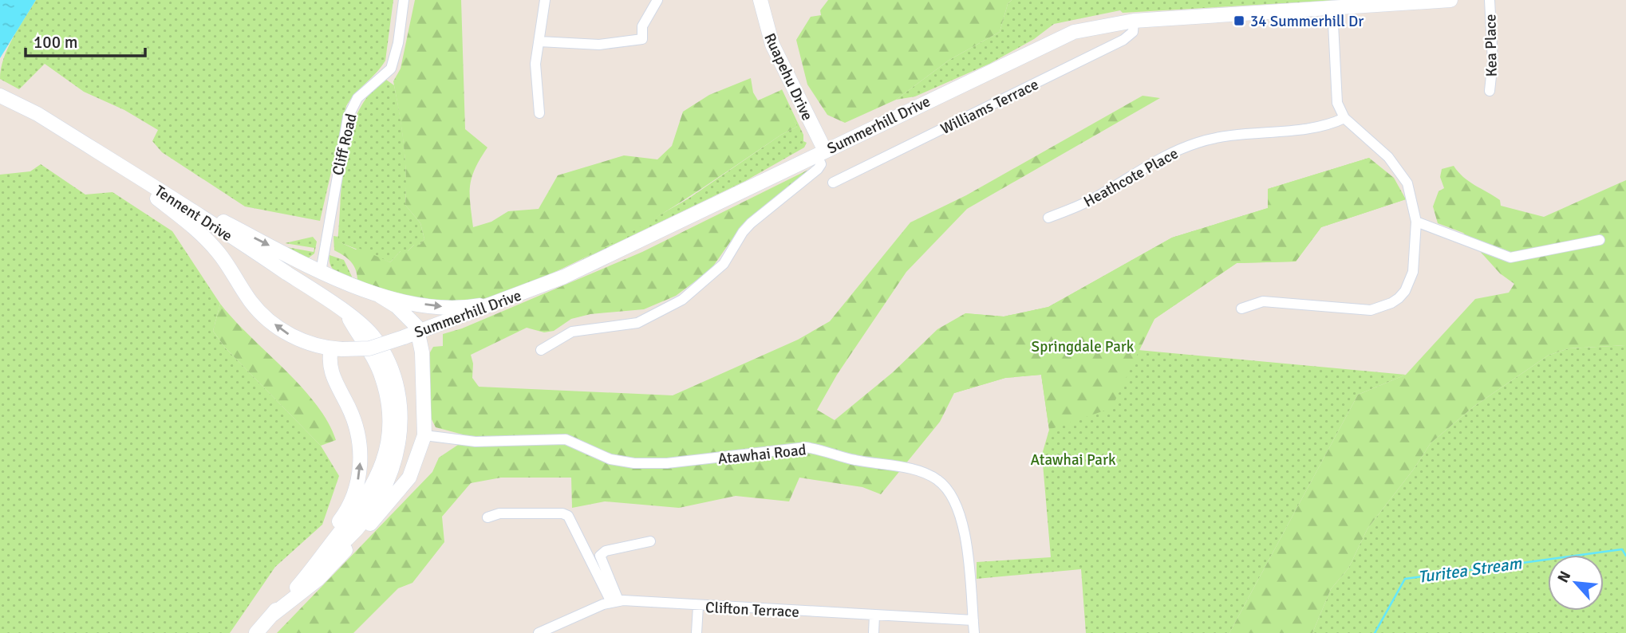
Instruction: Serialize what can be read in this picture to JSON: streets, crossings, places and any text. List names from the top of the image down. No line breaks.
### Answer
{"streets":{"main road":["Ruapehu Drive","Summerhill Drive","Tennent Drive"],"street":["Kea Place","Williams Terrace","Cliff Road","Heathcote Place","Atawhai Road","Clifton Terrace"]},"crossings":[["Ruapehu Drive","Summerhill Drive"],["Williams Terrace","Summerhill Drive"],["Summerhill Drive","Tennent Drive"],["Atawhai Road","Clifton Terrace"]],"water":["Turitea Stream"],"parks":["Springdale Park","Atawhai Park"],"places":{"transit":["34 Summerhill Dr"]},"scale_bar":"100 m","north":"top left"}
